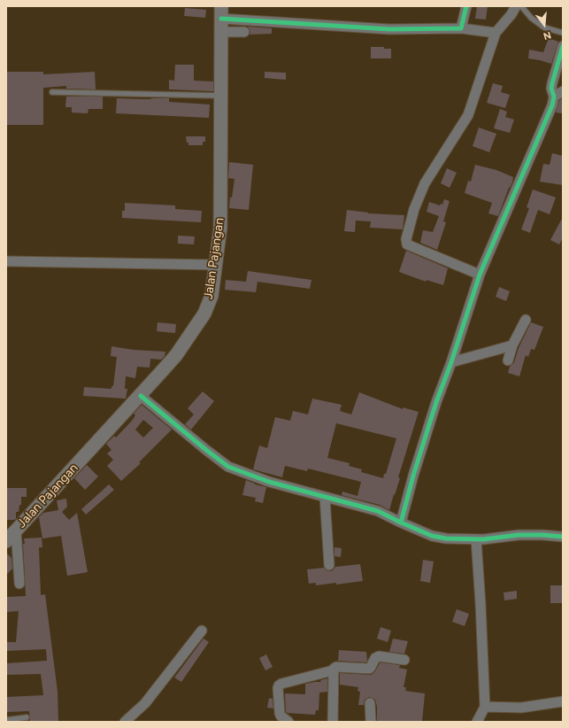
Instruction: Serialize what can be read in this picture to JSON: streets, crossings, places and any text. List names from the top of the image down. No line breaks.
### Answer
{"streets":{"main road":["Jalan Pajangan"]},"north":"bottom"}
